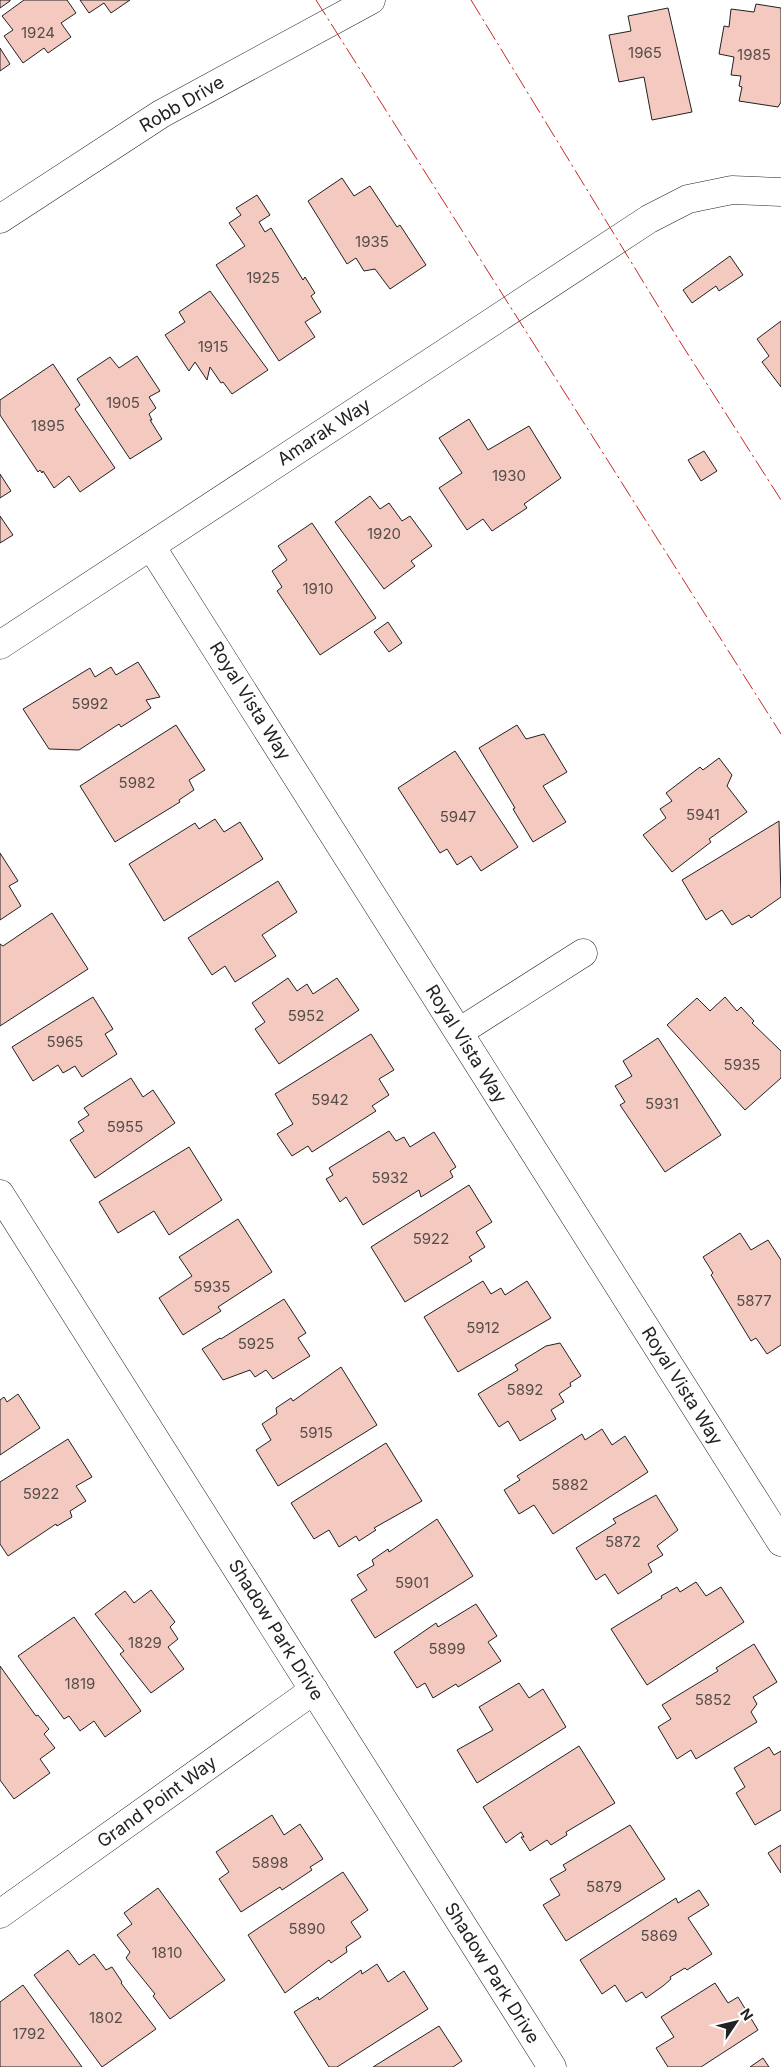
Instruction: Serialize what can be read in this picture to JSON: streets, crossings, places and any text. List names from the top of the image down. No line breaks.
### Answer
{"streets":{"street":["Robb Drive","Amarak Way","Royal Vista Way","Shadow Park Drive","Grand Point Way"]},"crossings":[["Amarak Way","Royal Vista Way"],["Shadow Park Drive","Grand Point Way"]],"house_numbers":["1924","1965","1985","1935","1925","1915","1905","1895","1930","1920","1910","5992","5982","5941","5947","5952","5965","5935","5942","5931","5955","5932","5922","5935","5877","5912","5925","5892","5915","5882","5922","5872","5901","1829","5899","1819","5852","5898","5879","5890","5869","1810","1802","1792"],"north":"top right"}
